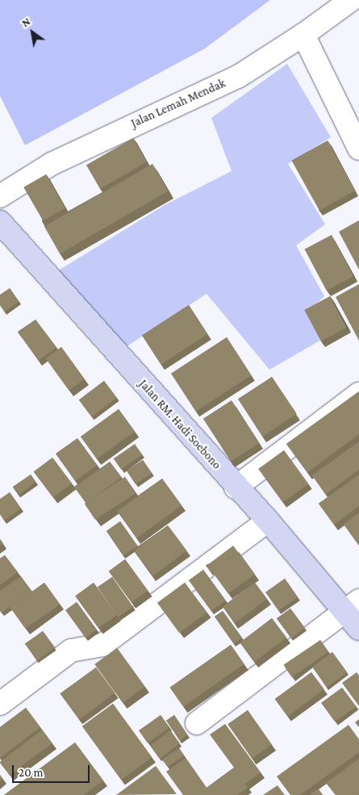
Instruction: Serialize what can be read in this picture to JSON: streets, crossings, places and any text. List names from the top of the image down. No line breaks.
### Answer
{"streets":{"main road":["Jalan RM. Hadi Soebono"],"street":["Jalan Lemah Mendak"]},"scale_bar":"20 m","north":"top left"}
